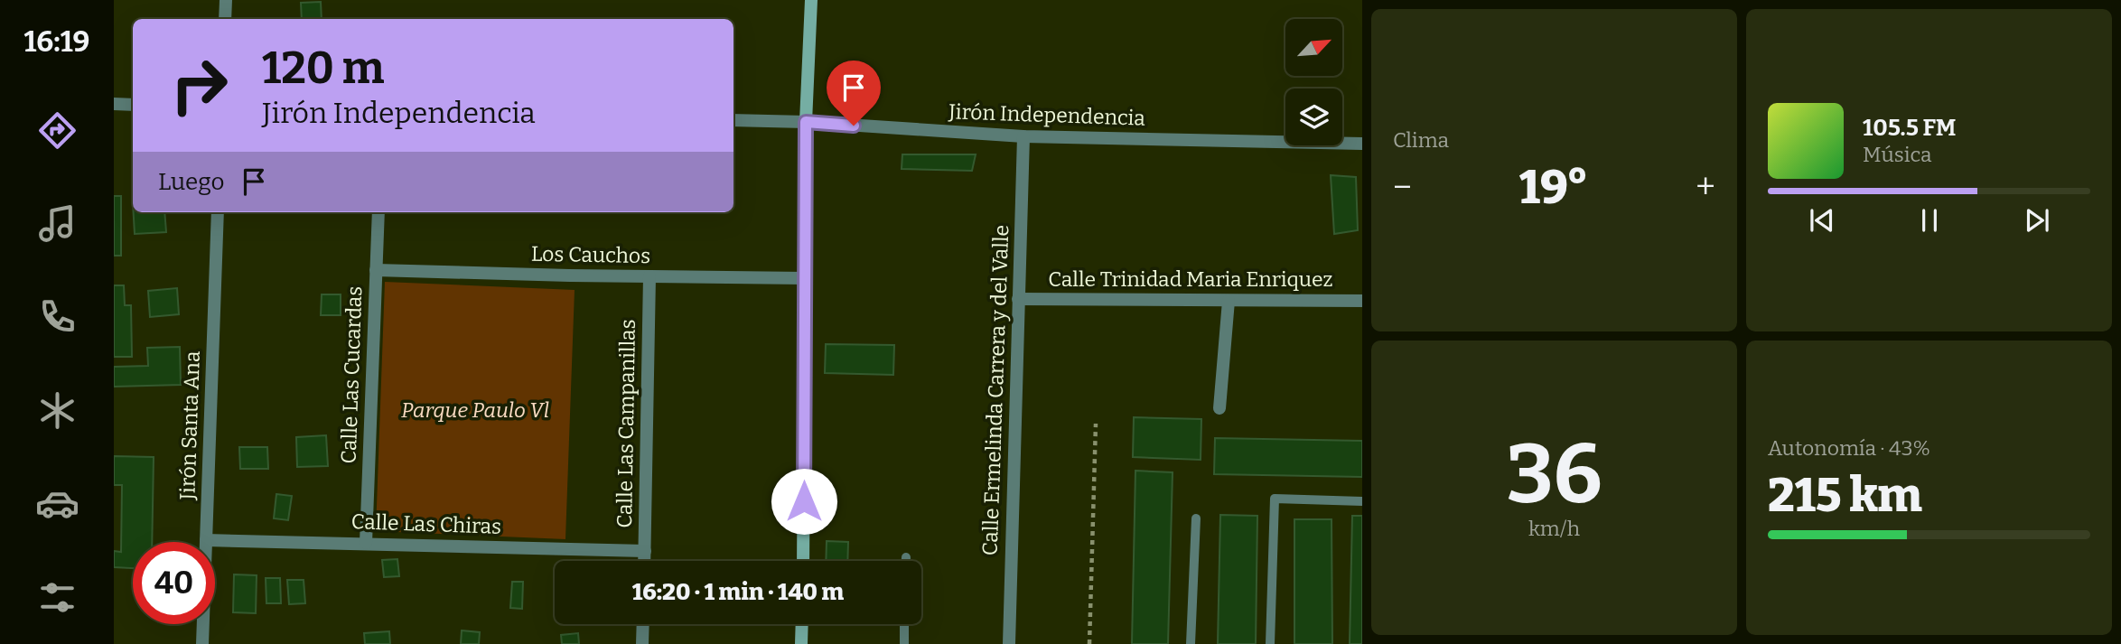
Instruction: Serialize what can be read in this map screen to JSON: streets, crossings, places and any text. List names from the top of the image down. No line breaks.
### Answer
{"streets":{"street":["Jirón Independencia","Los Cauchos","Calle Trinidad Maria Enriquez","Calle Las Cucardas","Calle Ermelinda Carrera y del Valle","Calle Las Campanillas","Jirón Santa Ana","Calle Las Chiras"]},"crossings":[["Jirón Independencia","Calle Ermelinda Carrera y del Valle"],["Los Cauchos","Calle Las Cucardas"],["Los Cauchos","Calle Las Campanillas"],["Calle Trinidad Maria Enriquez","Calle Ermelinda Carrera y del Valle"],["Calle Las Cucardas","Calle Las Chiras"],["Calle Las Campanillas","Calle Las Chiras"],["Jirón Santa Ana","Calle Las Chiras"]],"parks":["Parque Paulo Vl"],"north":"top right","page":{"tabs":"16:19","tile":["Clima",["36","km/h"],["Autonomía · 43%","215 km"]],"turn":["120 m","Jirón Independencia"],"song":["105.5 FM","Música"],"then":"Luego","heat":["−","19°","+"],"limit":"40","trip":"16:20 · 1 min · 140 m"}}
